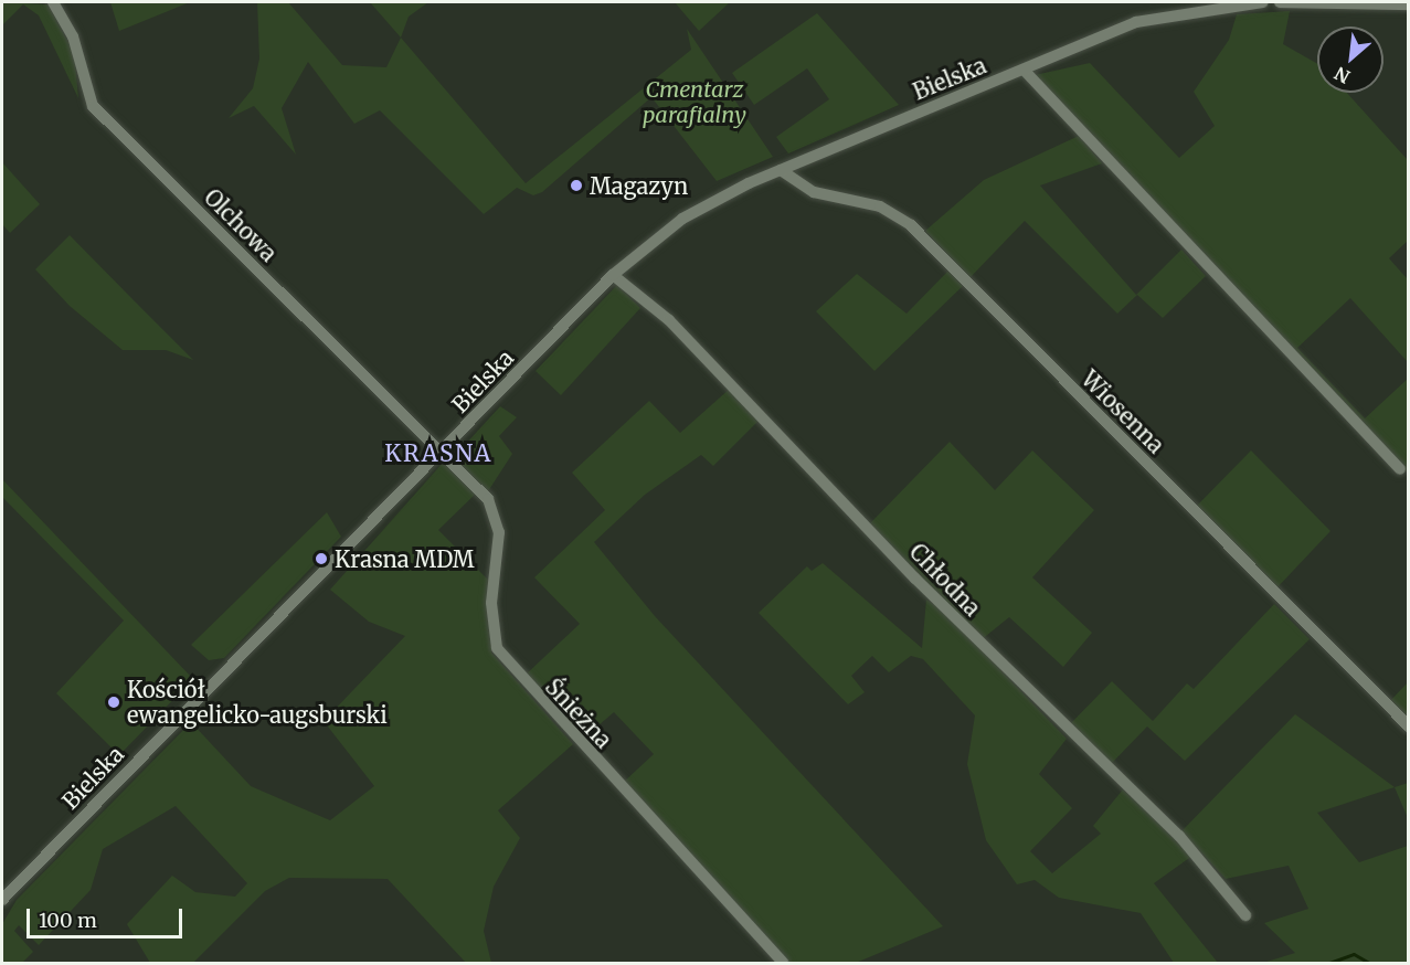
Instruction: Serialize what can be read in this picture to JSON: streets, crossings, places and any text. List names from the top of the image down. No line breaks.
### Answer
{"streets":{"street":["Bielska","Olchowa","Wiosenna","Chłodna","Śnieżna"]},"crossings":[["Bielska","Olchowa"],["Bielska","Wiosenna"],["Bielska","Chłodna"],["Bielska","Śnieżna"],["Olchowa","Śnieżna"]],"districts":["KRASNA"],"parks":["Cmentarz parafialny"],"places":["Magazyn","Krasna MDM","Kościół ewangelicko-augsburski"],"scale_bar":"100 m","north":"bottom left"}
